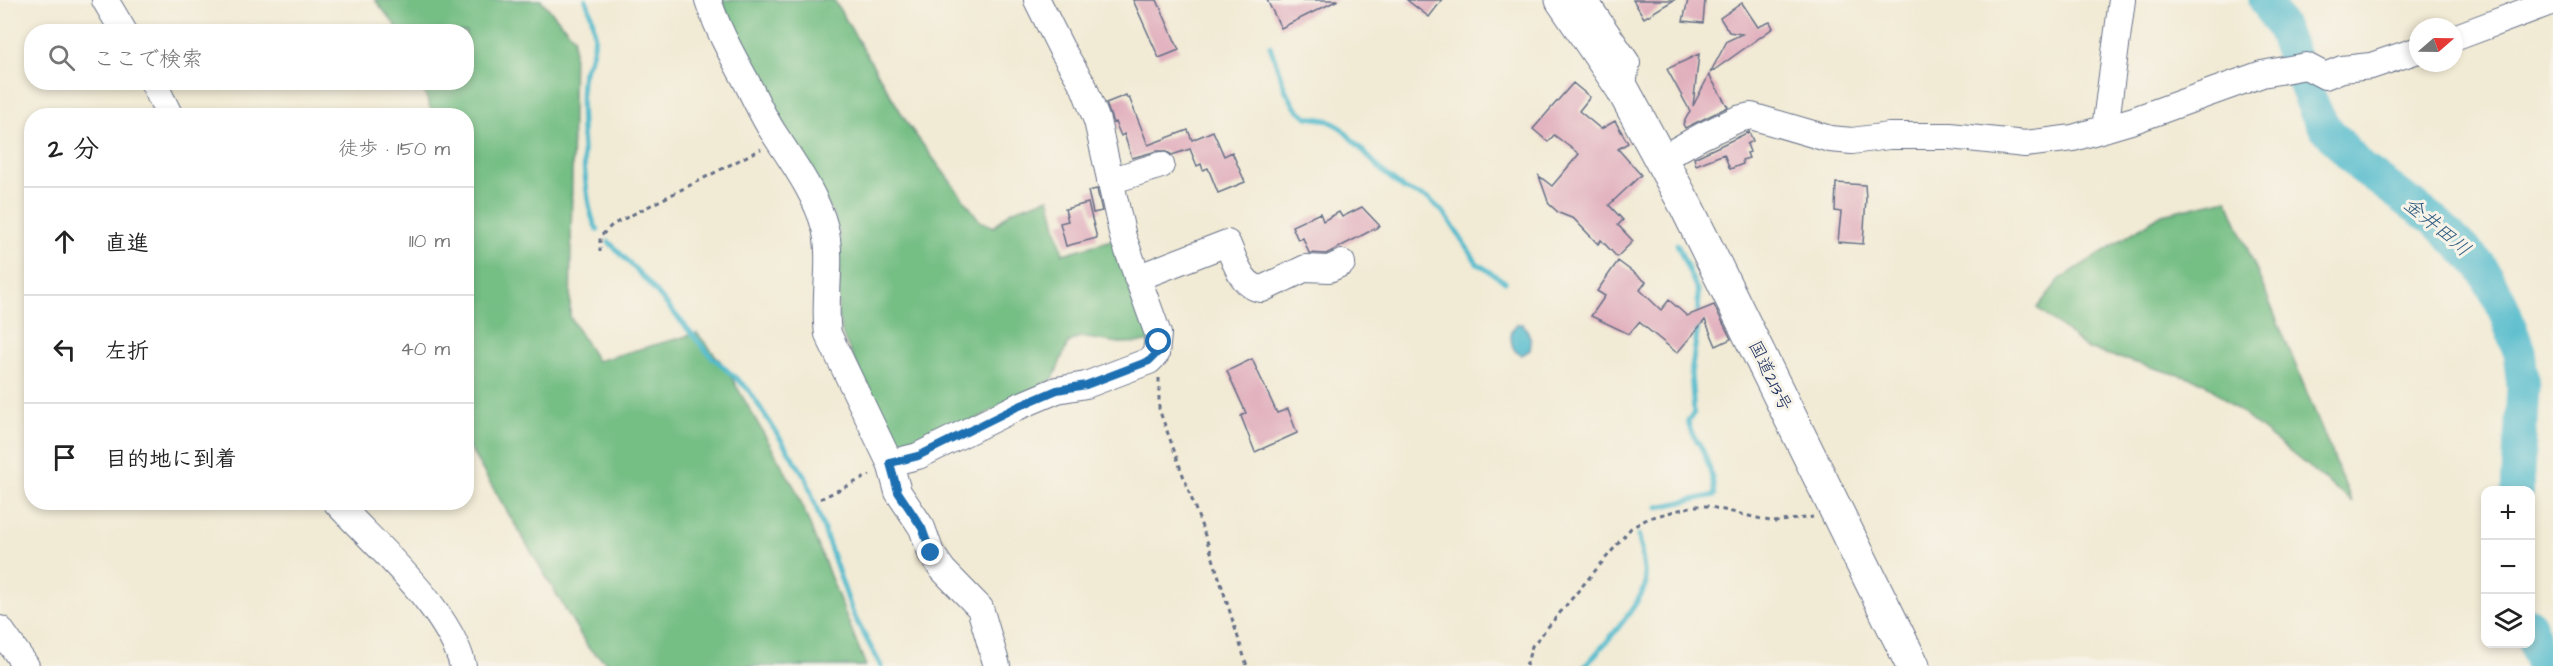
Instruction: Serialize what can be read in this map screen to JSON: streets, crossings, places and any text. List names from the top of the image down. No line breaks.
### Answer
{"streets":{"highway":["国道213号"]},"water":["金井田川"],"north":"right","page":{"search":"ここで検索","heading":["2 分","徒歩 · 150 m"],"list":[["直進","110 m"],["左折","40 m"],"目的地に到着"],"map_buttons":["+","−"]}}
